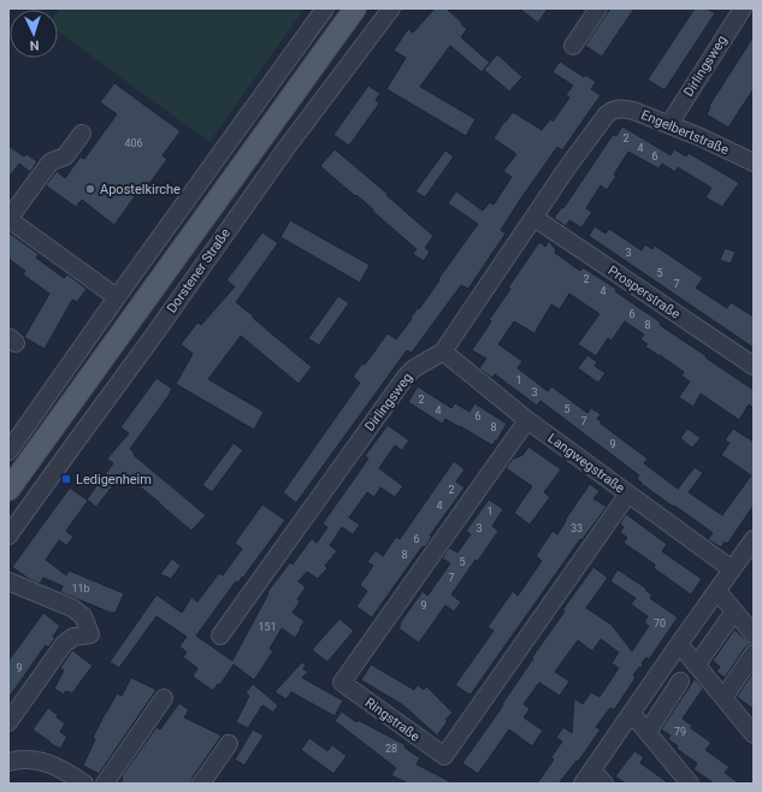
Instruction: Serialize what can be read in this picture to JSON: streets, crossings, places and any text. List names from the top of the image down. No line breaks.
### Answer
{"streets":{"main road":["Dorstener Straße"],"street":["Dirlingsweg","Engelbertstraße","Prosperstraße","Langwegstraße","Ringstraße"]},"crossings":[["Dirlingsweg","Engelbertstraße"],["Dirlingsweg","Prosperstraße"],["Dirlingsweg","Langwegstraße"],["Langwegstraße","Ringstraße"]],"places":{"other":["Apostelkirche"],"transit":["Ledigenheim"]},"house_numbers":["2","406","4","6","3","5","2","7","4","6","8","1","3","2","5","4","6","7","8","9","2","4","1","3","33","6","8","5","7","11b","9","70","151","9","79","28"],"north":"bottom"}
